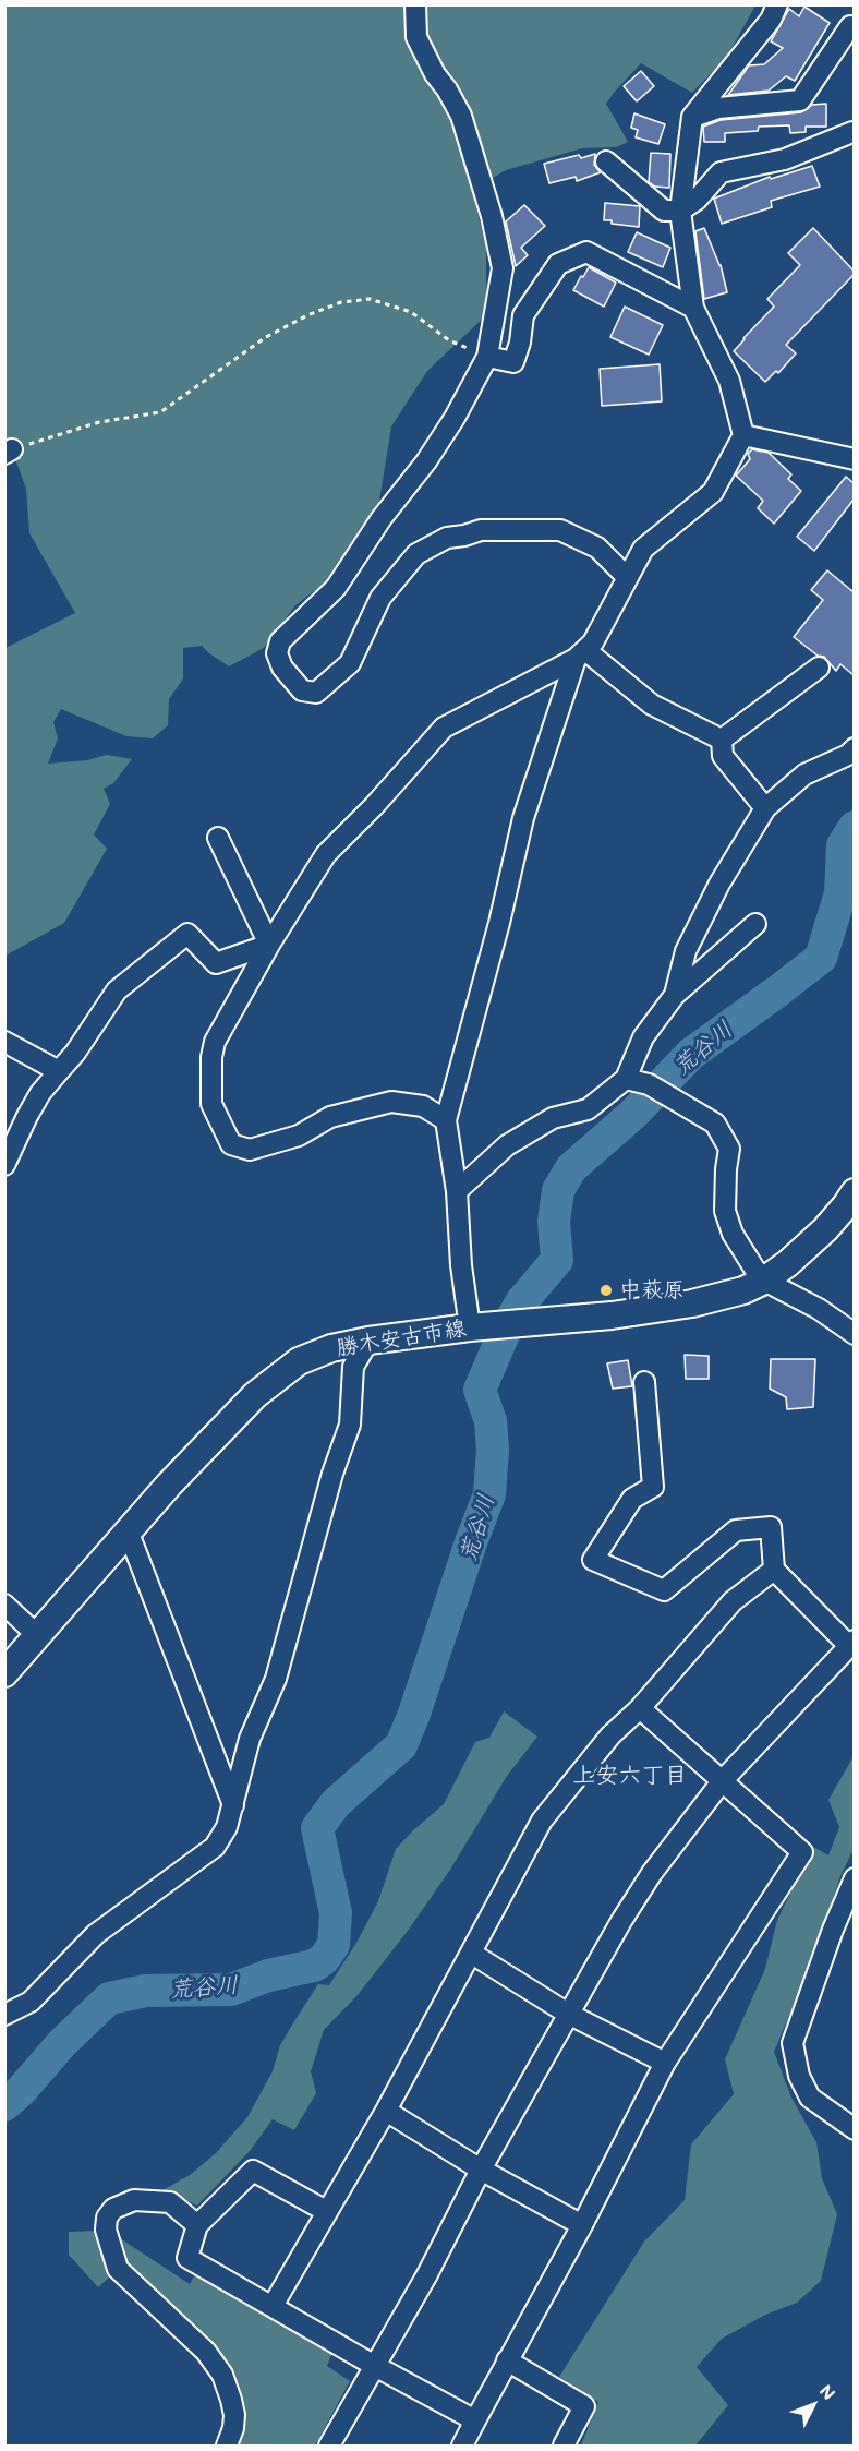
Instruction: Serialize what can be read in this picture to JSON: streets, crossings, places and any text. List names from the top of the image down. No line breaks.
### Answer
{"streets":{"main road":["勝木安古市線"]},"districts":["上安六丁目"],"water":["荒谷川"],"places":["中萩原"],"north":"top right"}
